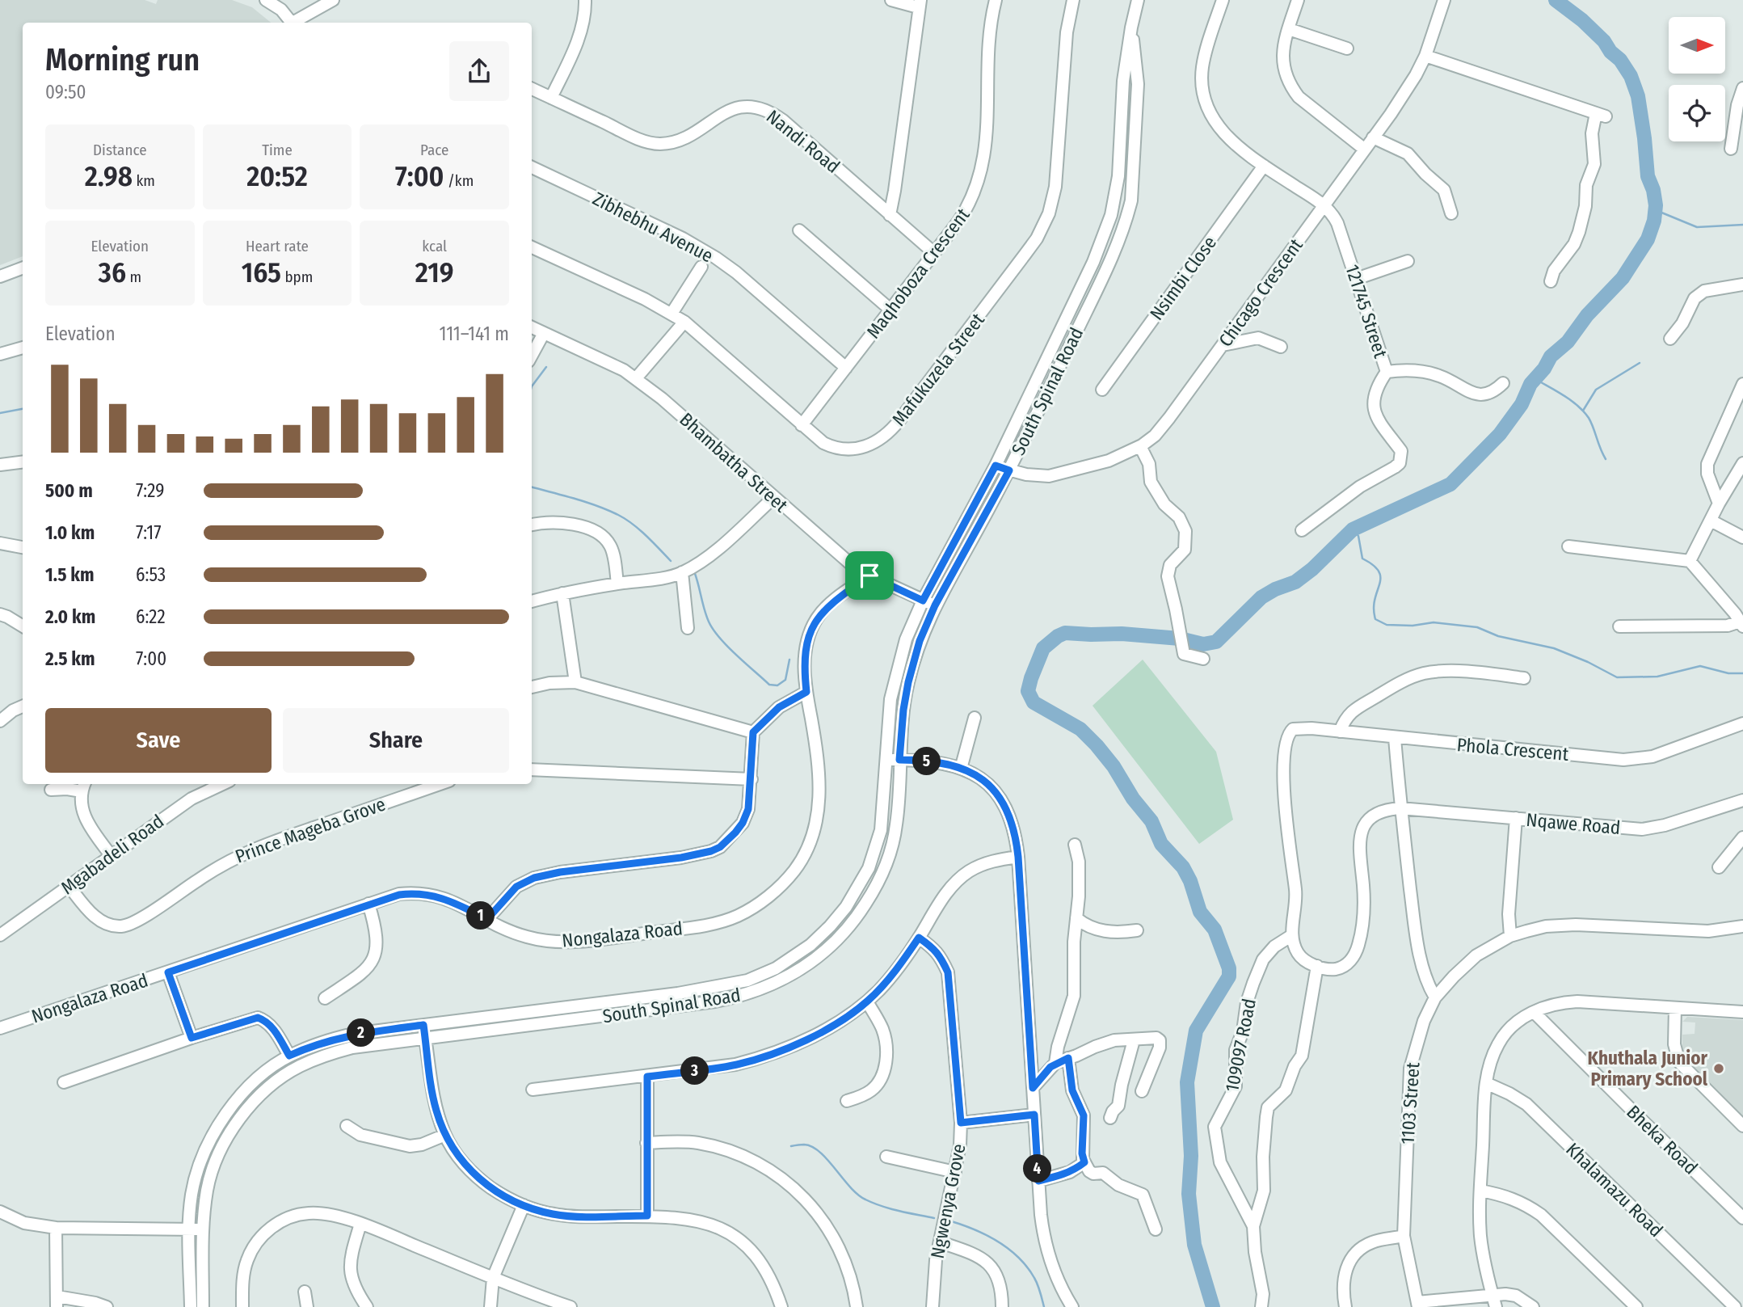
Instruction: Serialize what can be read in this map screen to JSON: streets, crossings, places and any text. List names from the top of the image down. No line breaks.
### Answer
{"streets":{"street":["Nandi Road","Zibhebhu Avenue","Maqhoboza Crescent","Nsimbi Close","Chicago Crescent","121745 Street","Mafukuzela Street","South Spinal Road","Bhambatha Street","Phola Crescent","Nqawe Road","Prince Mageba Grove","Mgabadeli Road","Nongalaza Road","109097 Road","1103 Street","Bheka Road","Khalamazu Road","Ngwenya Grove"]},"crossings":[["Nandi Road","Maqhoboza Crescent"],["Zibhebhu Avenue","Maqhoboza Crescent"],["Maqhoboza Crescent","Mafukuzela Street"],["Chicago Crescent","121745 Street"],["Chicago Crescent","South Spinal Road"],["South Spinal Road","Bhambatha Street"],["Bhambatha Street","Nongalaza Road"],["Phola Crescent","109097 Road"],["Prince Mageba Grove","Mgabadeli Road"]],"places":["Khuthala Junior Primary School"],"north":"right","page":{"heading":["Morning run","09:50"],"stats":[["Distance","2.98 km"],["Time","20:52"],["Pace","7:00 /km"],["Elevation","36 m"],["Heart rate","165 bpm"],["kcal","219"]],"chart":["Elevation","111–141 m"],"list":[{"name":"500 m","note":"7:29"},{"name":"1.0 km","note":"7:17"},{"name":"1.5 km","note":"6:53"},{"name":"2.0 km","note":"6:22"},{"name":"2.5 km","note":"7:00"}],"buttons":["Save","Share"],"pins":["5","1","2","3","4"]}}
